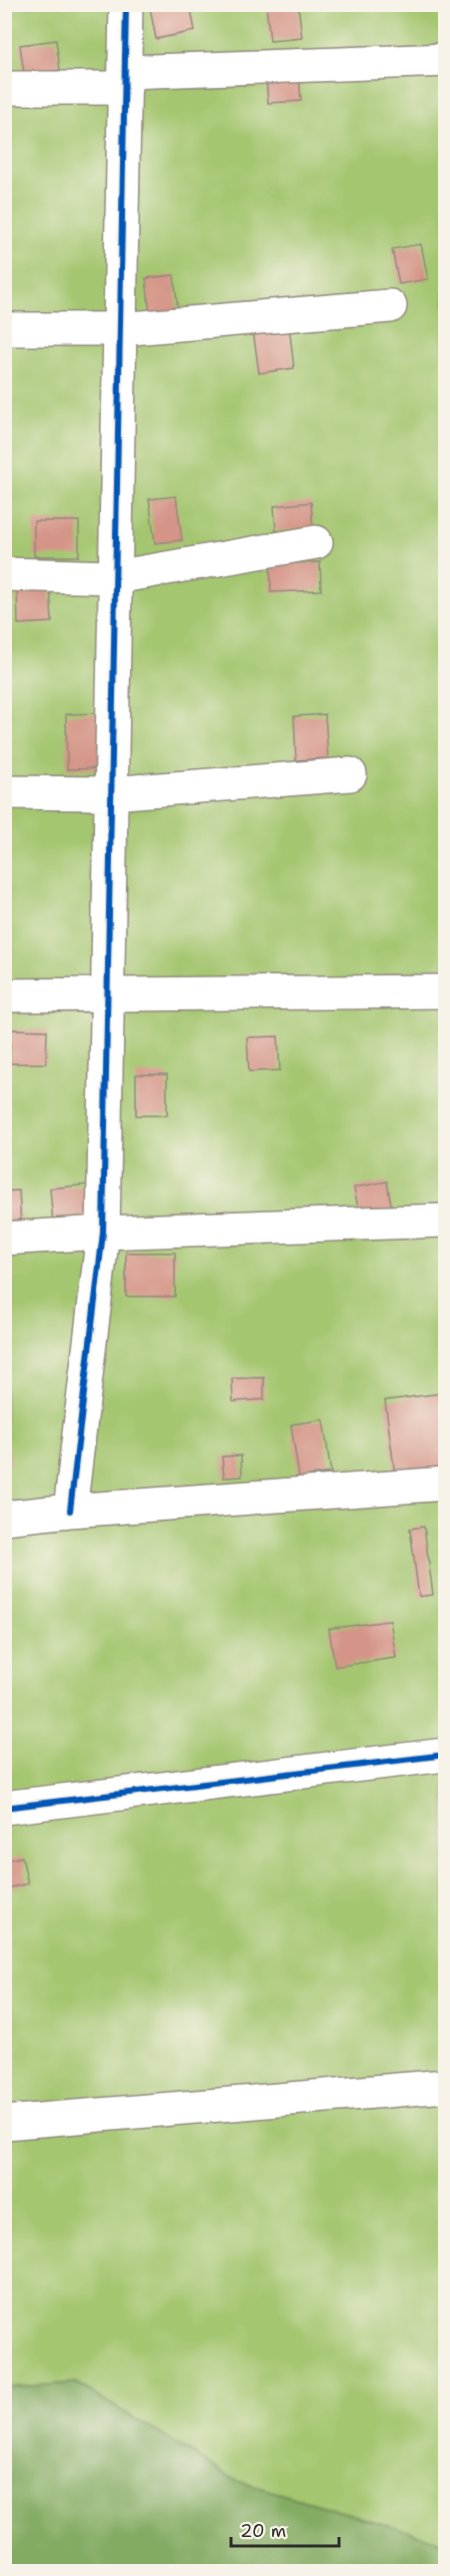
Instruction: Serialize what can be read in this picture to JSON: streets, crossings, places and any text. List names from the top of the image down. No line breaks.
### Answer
{"scale_bar":"20 m"}
